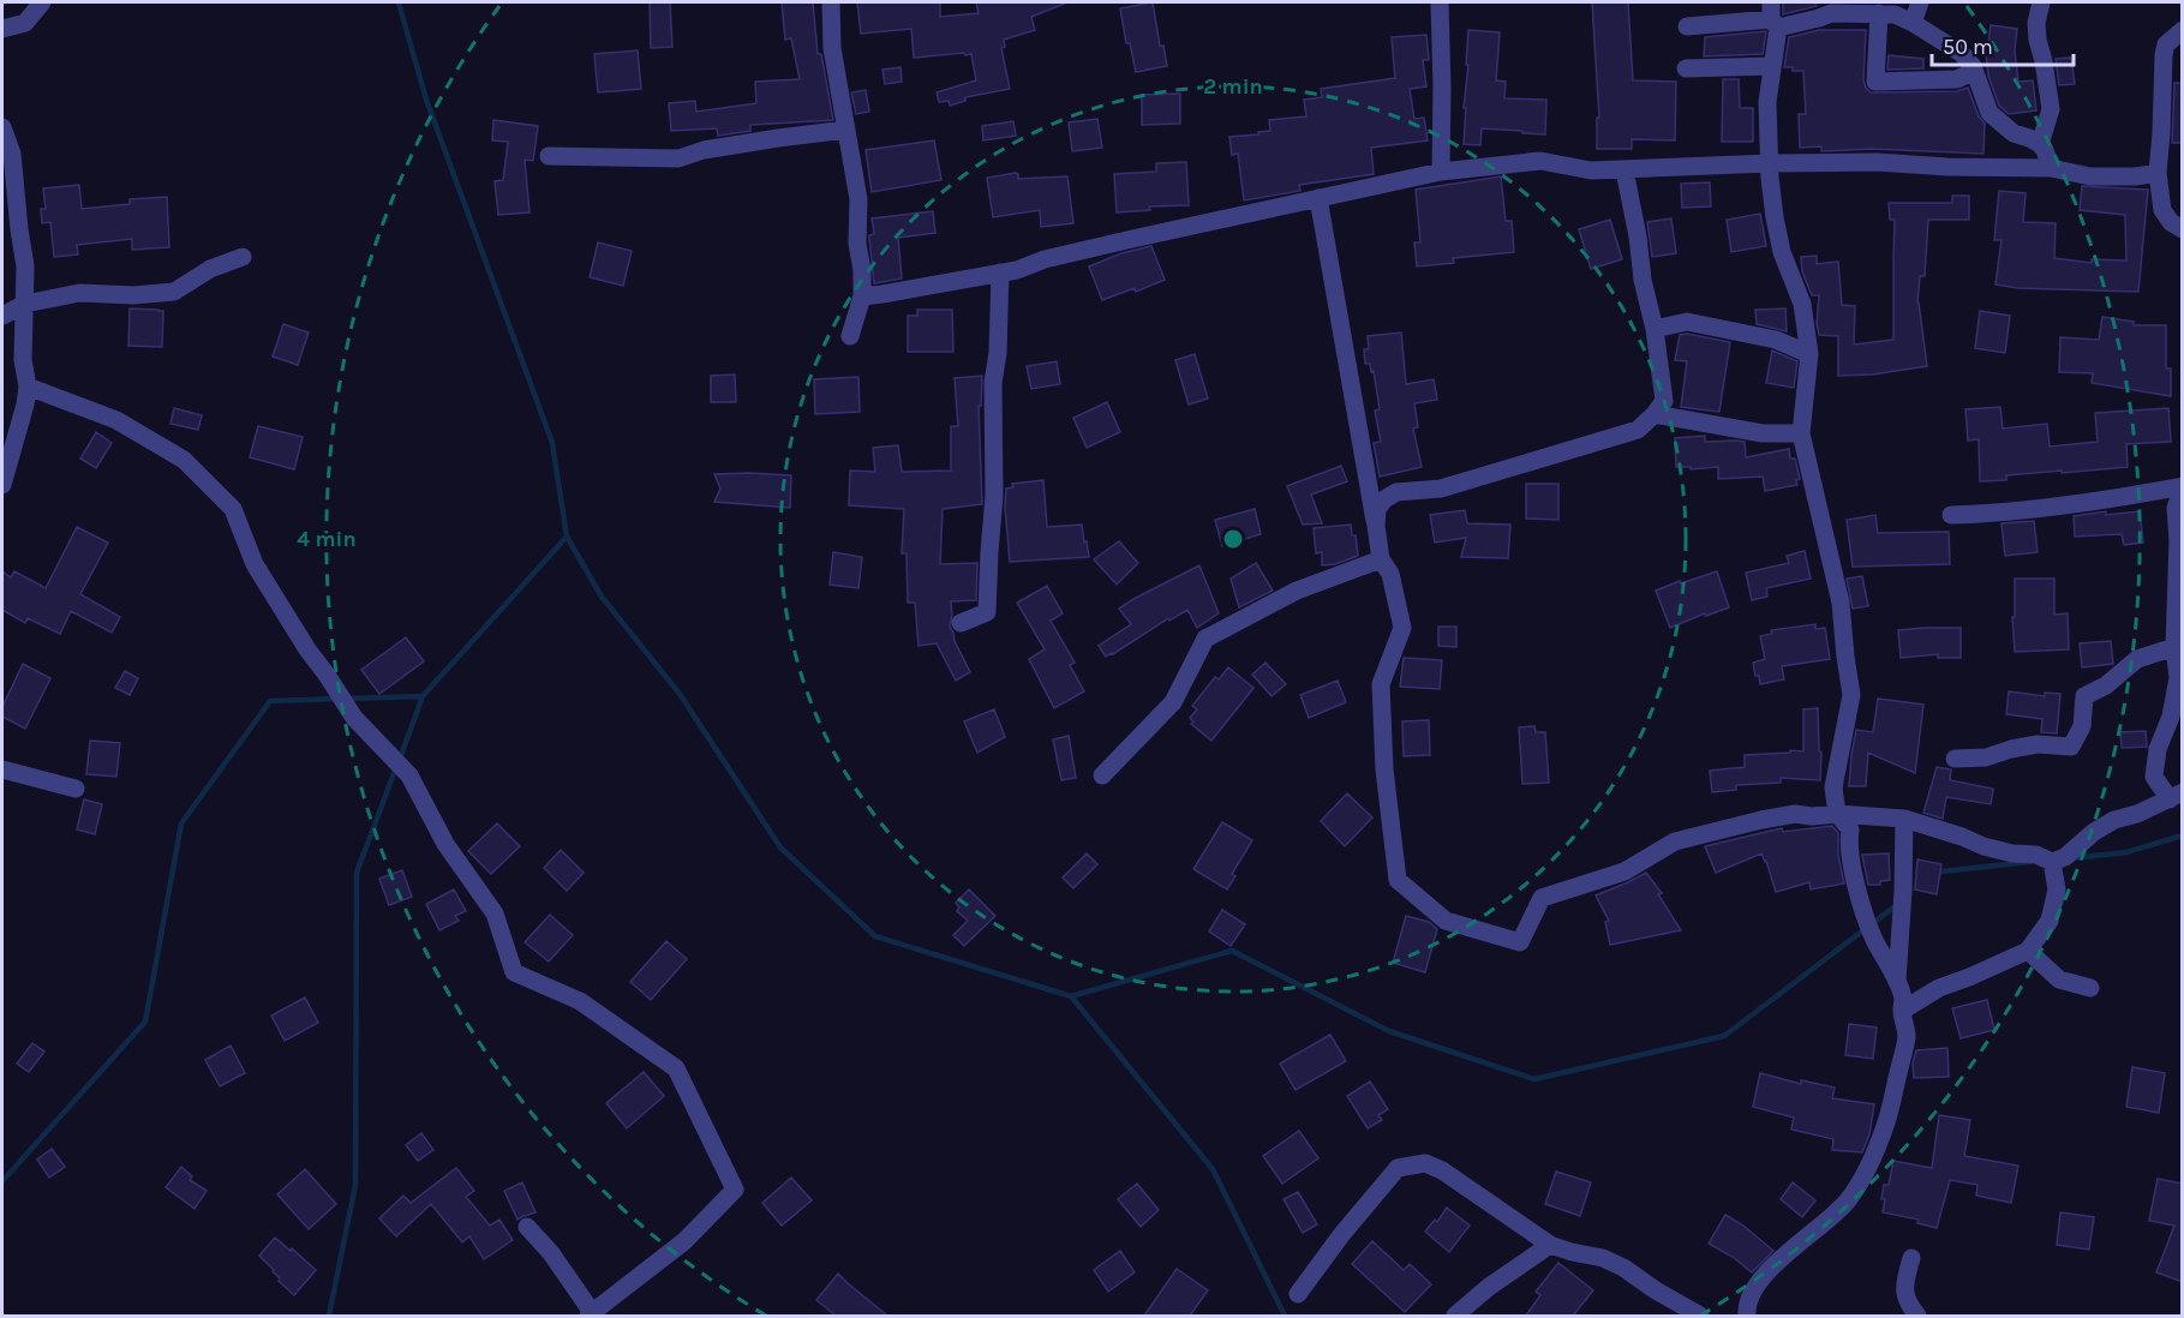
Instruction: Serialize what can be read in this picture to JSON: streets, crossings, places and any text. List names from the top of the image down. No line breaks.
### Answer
{"scale_bar":"50 m","rings":["2 min","4 min"]}
